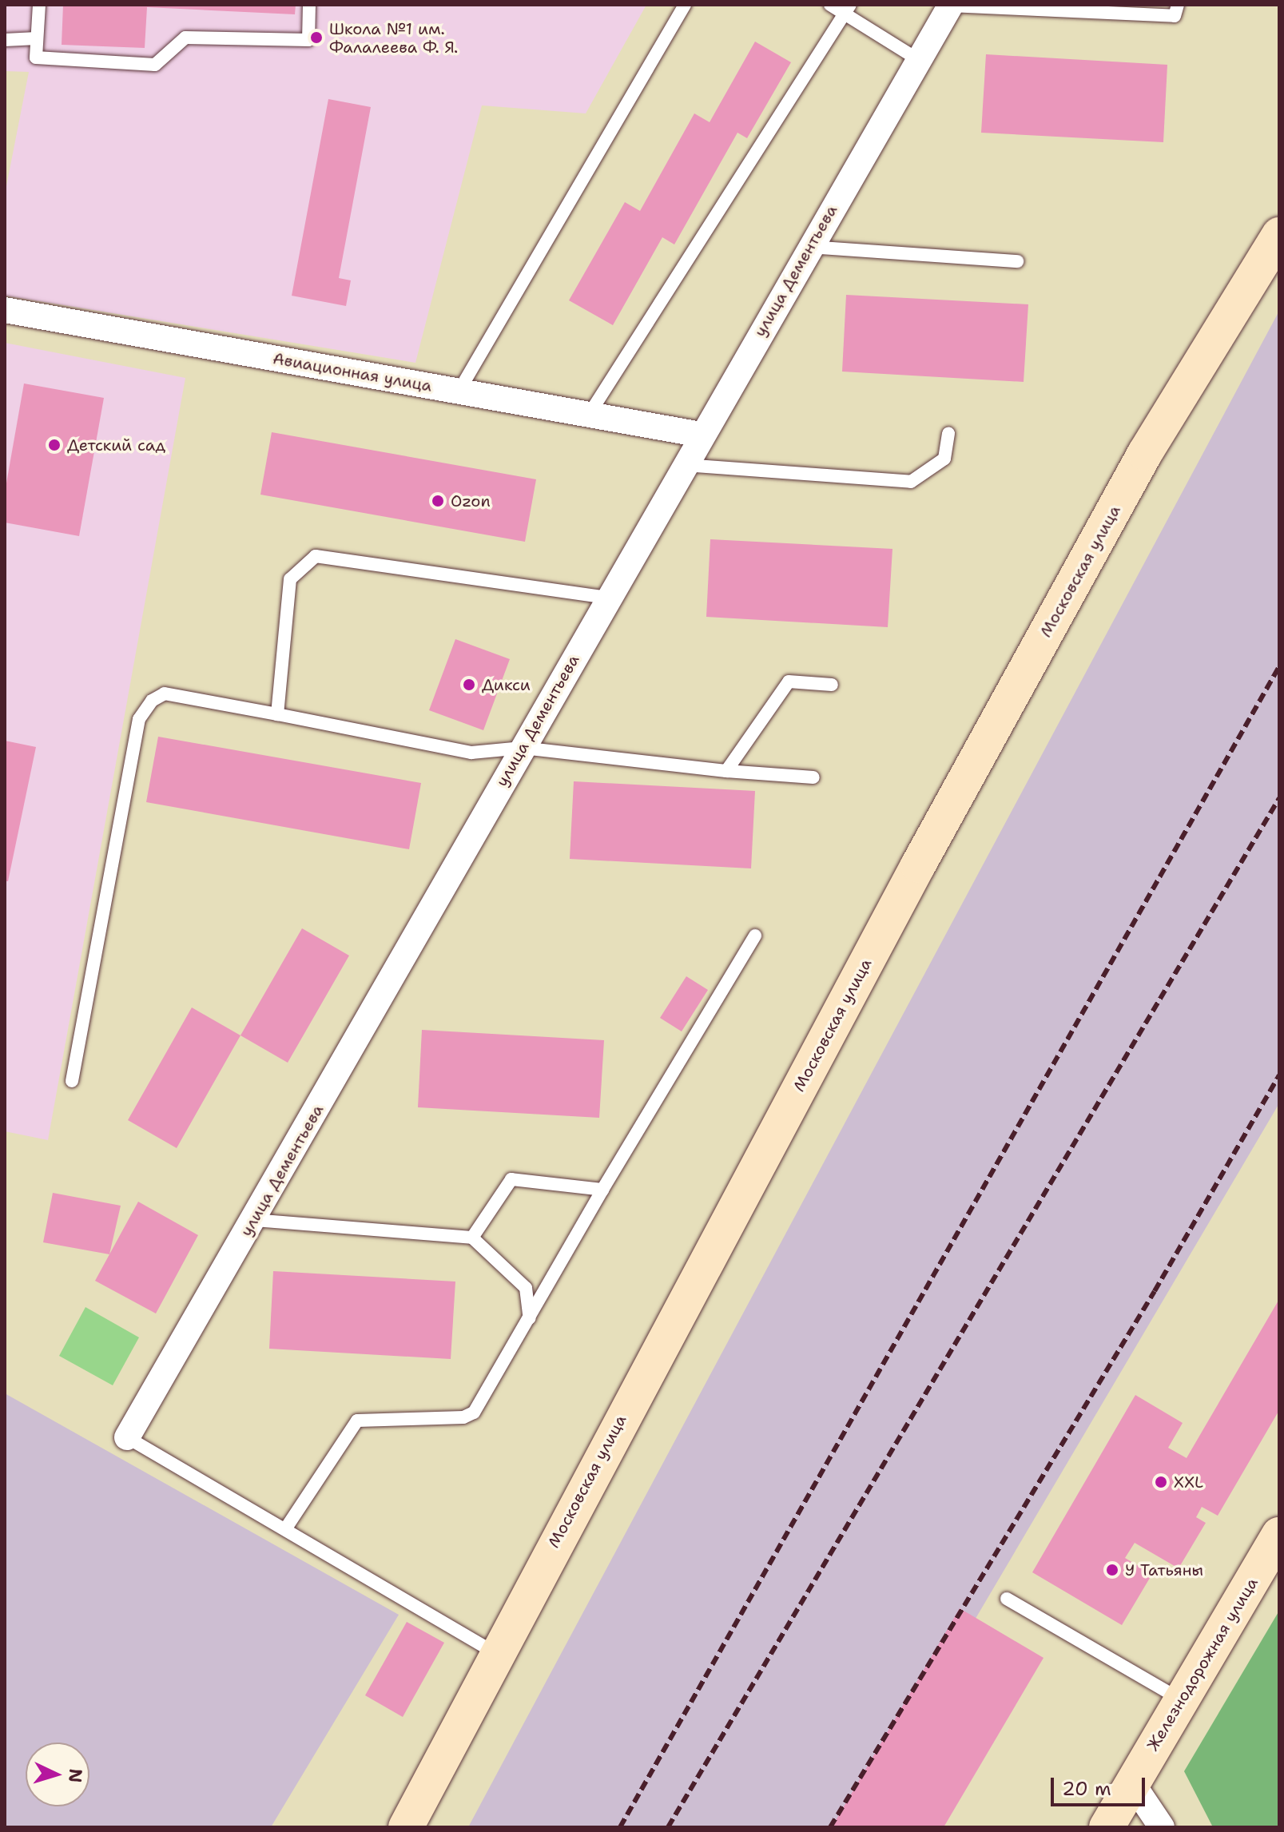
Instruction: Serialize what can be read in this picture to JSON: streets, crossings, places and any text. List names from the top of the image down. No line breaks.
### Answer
{"streets":{"street":["улица Дементьева","Авиационная улица","Московская улица","Железнодорожная улица"]},"crossings":[["улица Дементьева","Авиационная улица"]],"places":["Школа №1 им. Фалалеева Ф. Я.","Детский сад","Ozon","Дикси","XXL","У Татьяны"],"scale_bar":"20 m","north":"right"}
